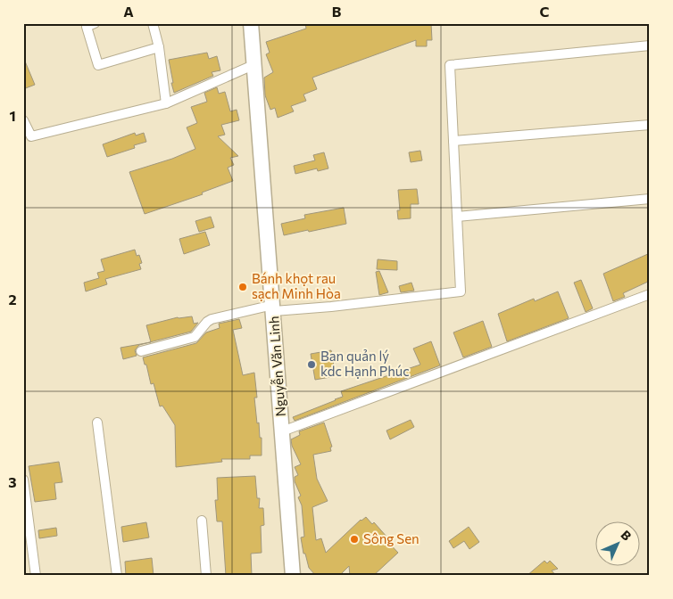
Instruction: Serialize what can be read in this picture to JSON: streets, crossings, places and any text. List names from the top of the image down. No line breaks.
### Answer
{"streets":{"highway":["Nguyễn Văn Linh"]},"places":["Bánh khọt rau sạch Minh Hòa","Ban quản lý kdc Hạnh Phúc","Sông Sen"],"north":"top right","grid":{"columns":["A","B","C"],"rows":["1","2","3"]}}
